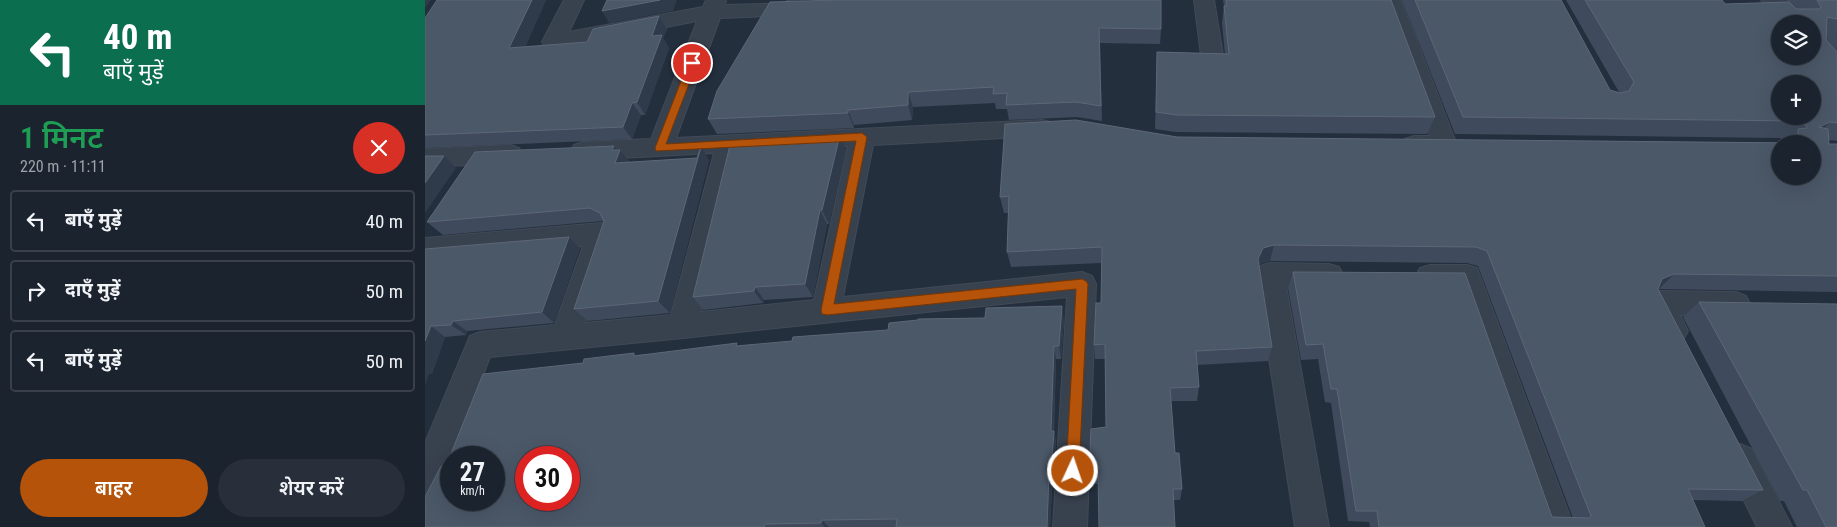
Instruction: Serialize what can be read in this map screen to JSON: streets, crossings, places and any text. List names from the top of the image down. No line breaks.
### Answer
{"page":{"turn":["40 m","बाएँ मुड़ें"],"map_buttons":["+","−"],"heading":["1 मिनट","220 m · 11:11"],"list":[{"name":"बाएँ मुड़ें","value":"40 m"},{"name":"दाएँ मुड़ें","value":"50 m"},{"name":"बाएँ मुड़ें","value":"50 m"}],"speed":"27 km/h","limit":"30","buttons":["बाहर","शेयर करें"]}}
